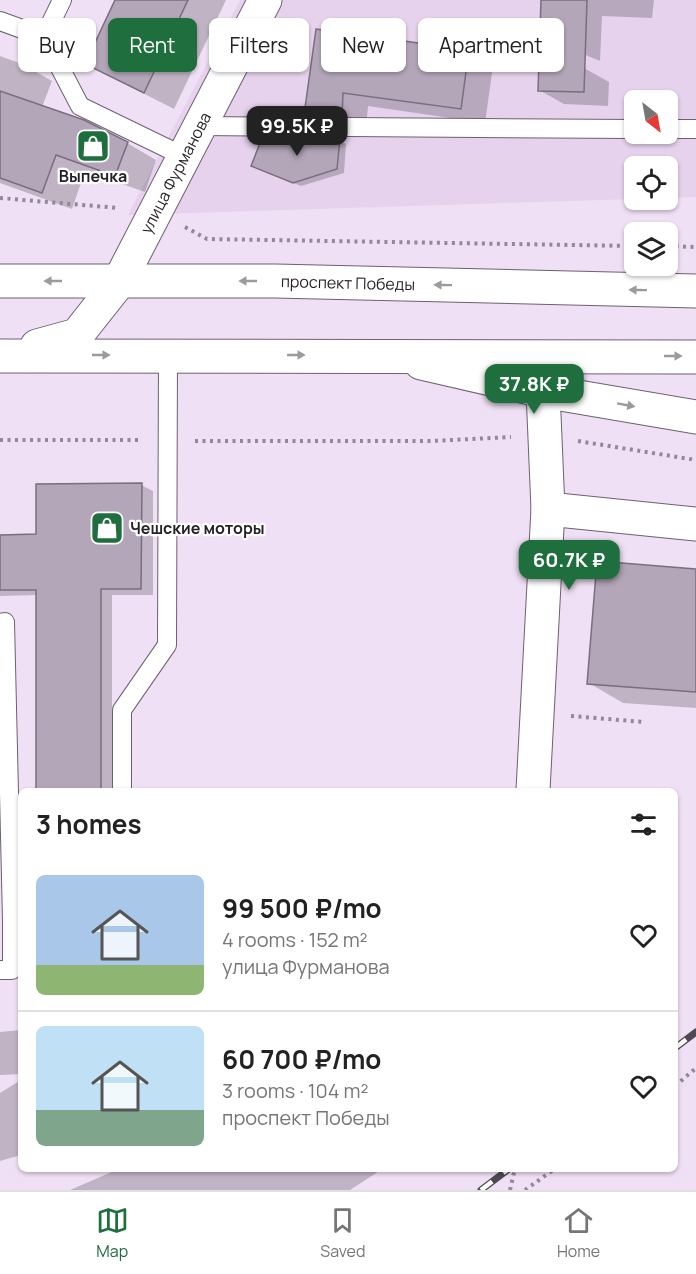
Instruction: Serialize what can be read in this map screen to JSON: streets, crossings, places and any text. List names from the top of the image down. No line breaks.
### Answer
{"streets":{"main road":["улица Фурманова","проспект Победы"]},"crossings":[["улица Фурманова","проспект Победы"]],"places":{"shop":["Выпечка","Чешские моторы"]},"north":"bottom right","page":{"chip":["Buy","Rent","Filters","New","Apartment"],"price":["99.5K ₽","37.8K ₽","60.7K ₽"],"heading":"3 homes","list":[{"name":"99 500 ₽/mo","note":"4 rooms · 152 m² · улица Фурманова"},{"name":"60 700 ₽/mo","note":"3 rooms · 104 m² · проспект Победы"}],"tabs":["Map","Saved","Home"]}}
